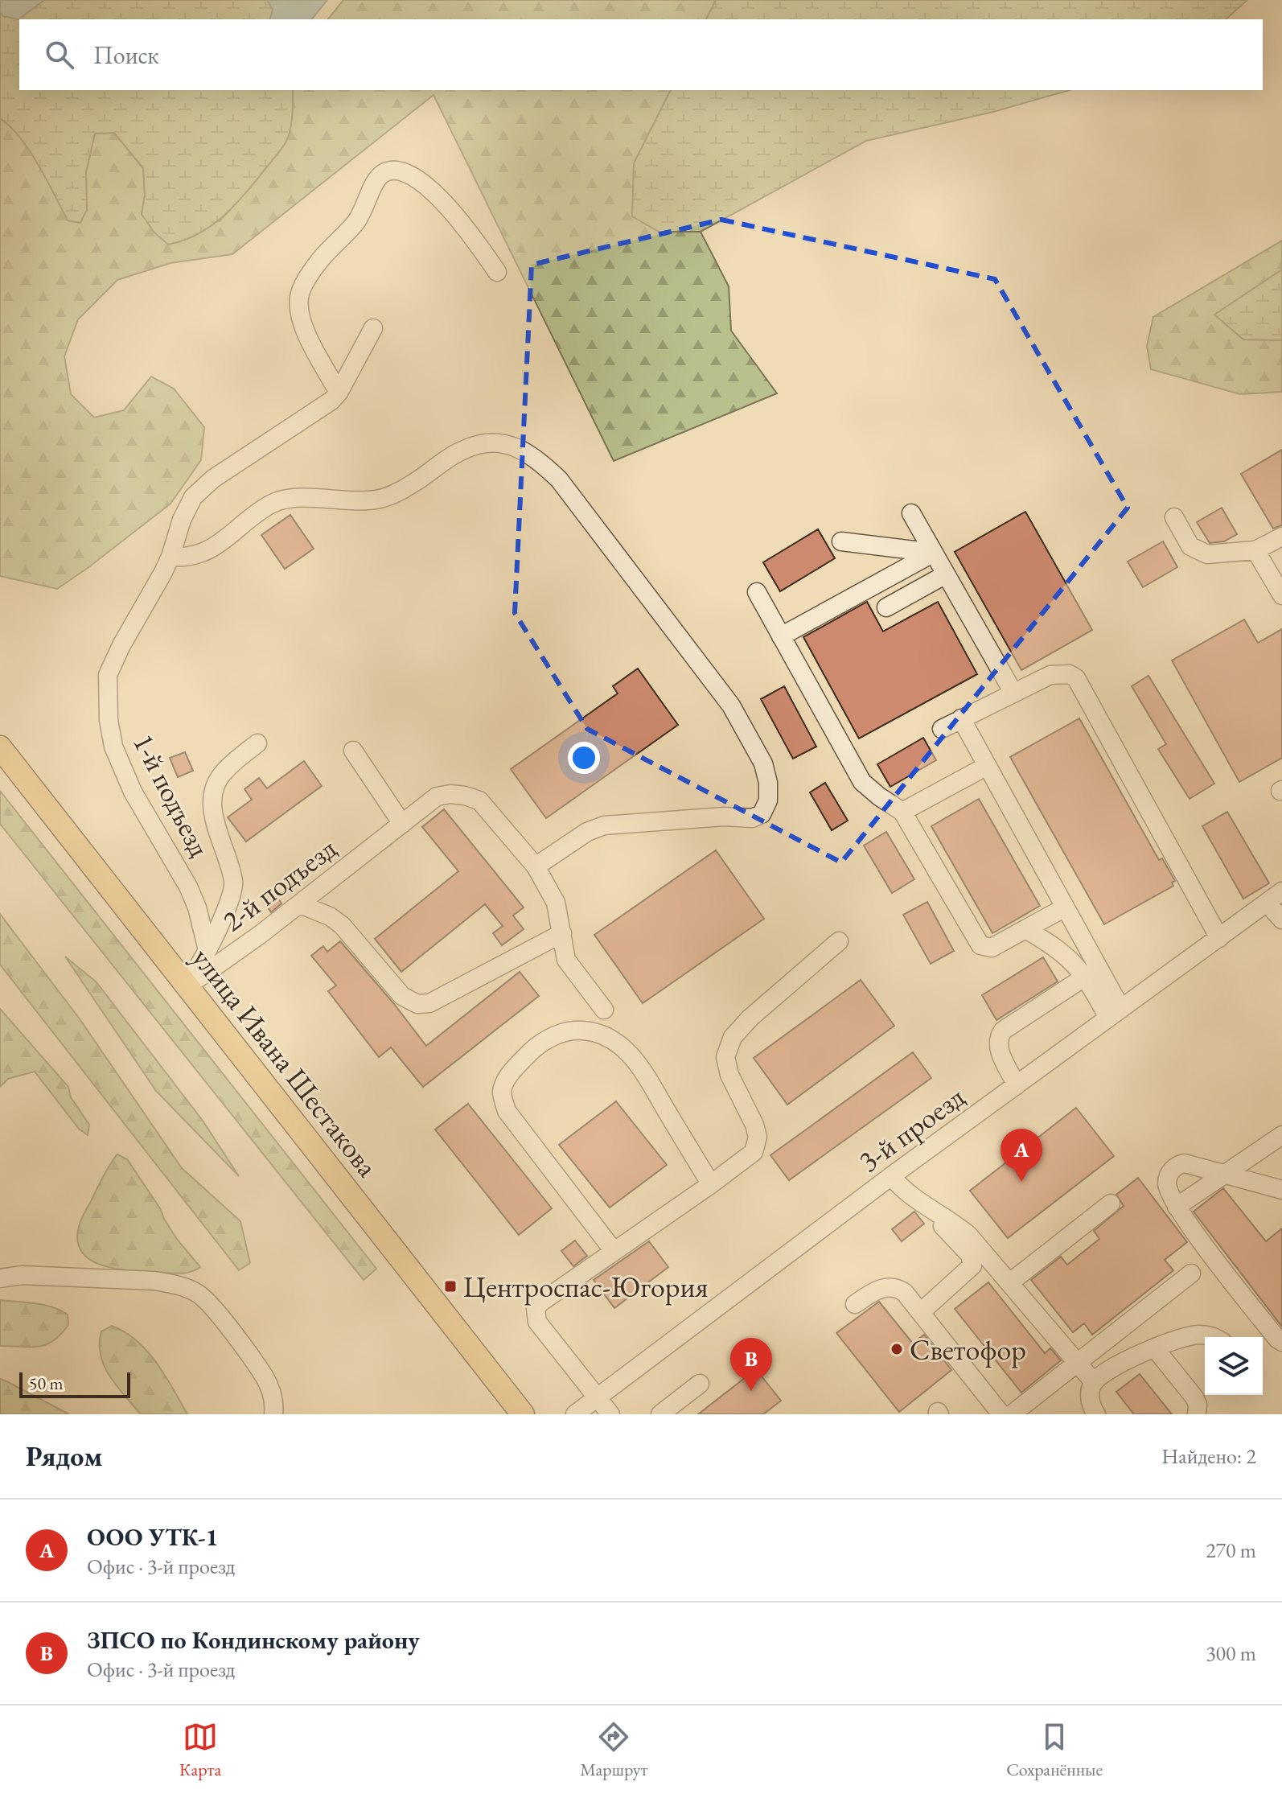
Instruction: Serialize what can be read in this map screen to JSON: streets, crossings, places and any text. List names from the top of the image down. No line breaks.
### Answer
{"streets":{"main road":["улица Ивана Шестакова"],"street":["1-й подъезд","2-й подъезд","3-й проезд"]},"crossings":[["2-й подъезд","улица Ивана Шестакова"]],"places":{"transit":["Центроспас-Югория"],"other":["Светофор"]},"scale_bar":"50 m","page":{"search":"Поиск","pins":["A","B"],"scale":"50 m","heading":["Рядом","Найдено: 2"],"list":[{"mark":"A","name":"ООО УТК-1","note":"Офис · 3-й проезд","value":"270 m"},{"mark":"B","name":"ЗПСО по Кондинскому району","note":"Офис · 3-й проезд","value":"300 m"}],"nav":["Карта","Маршрут","Сохранённые"]}}
